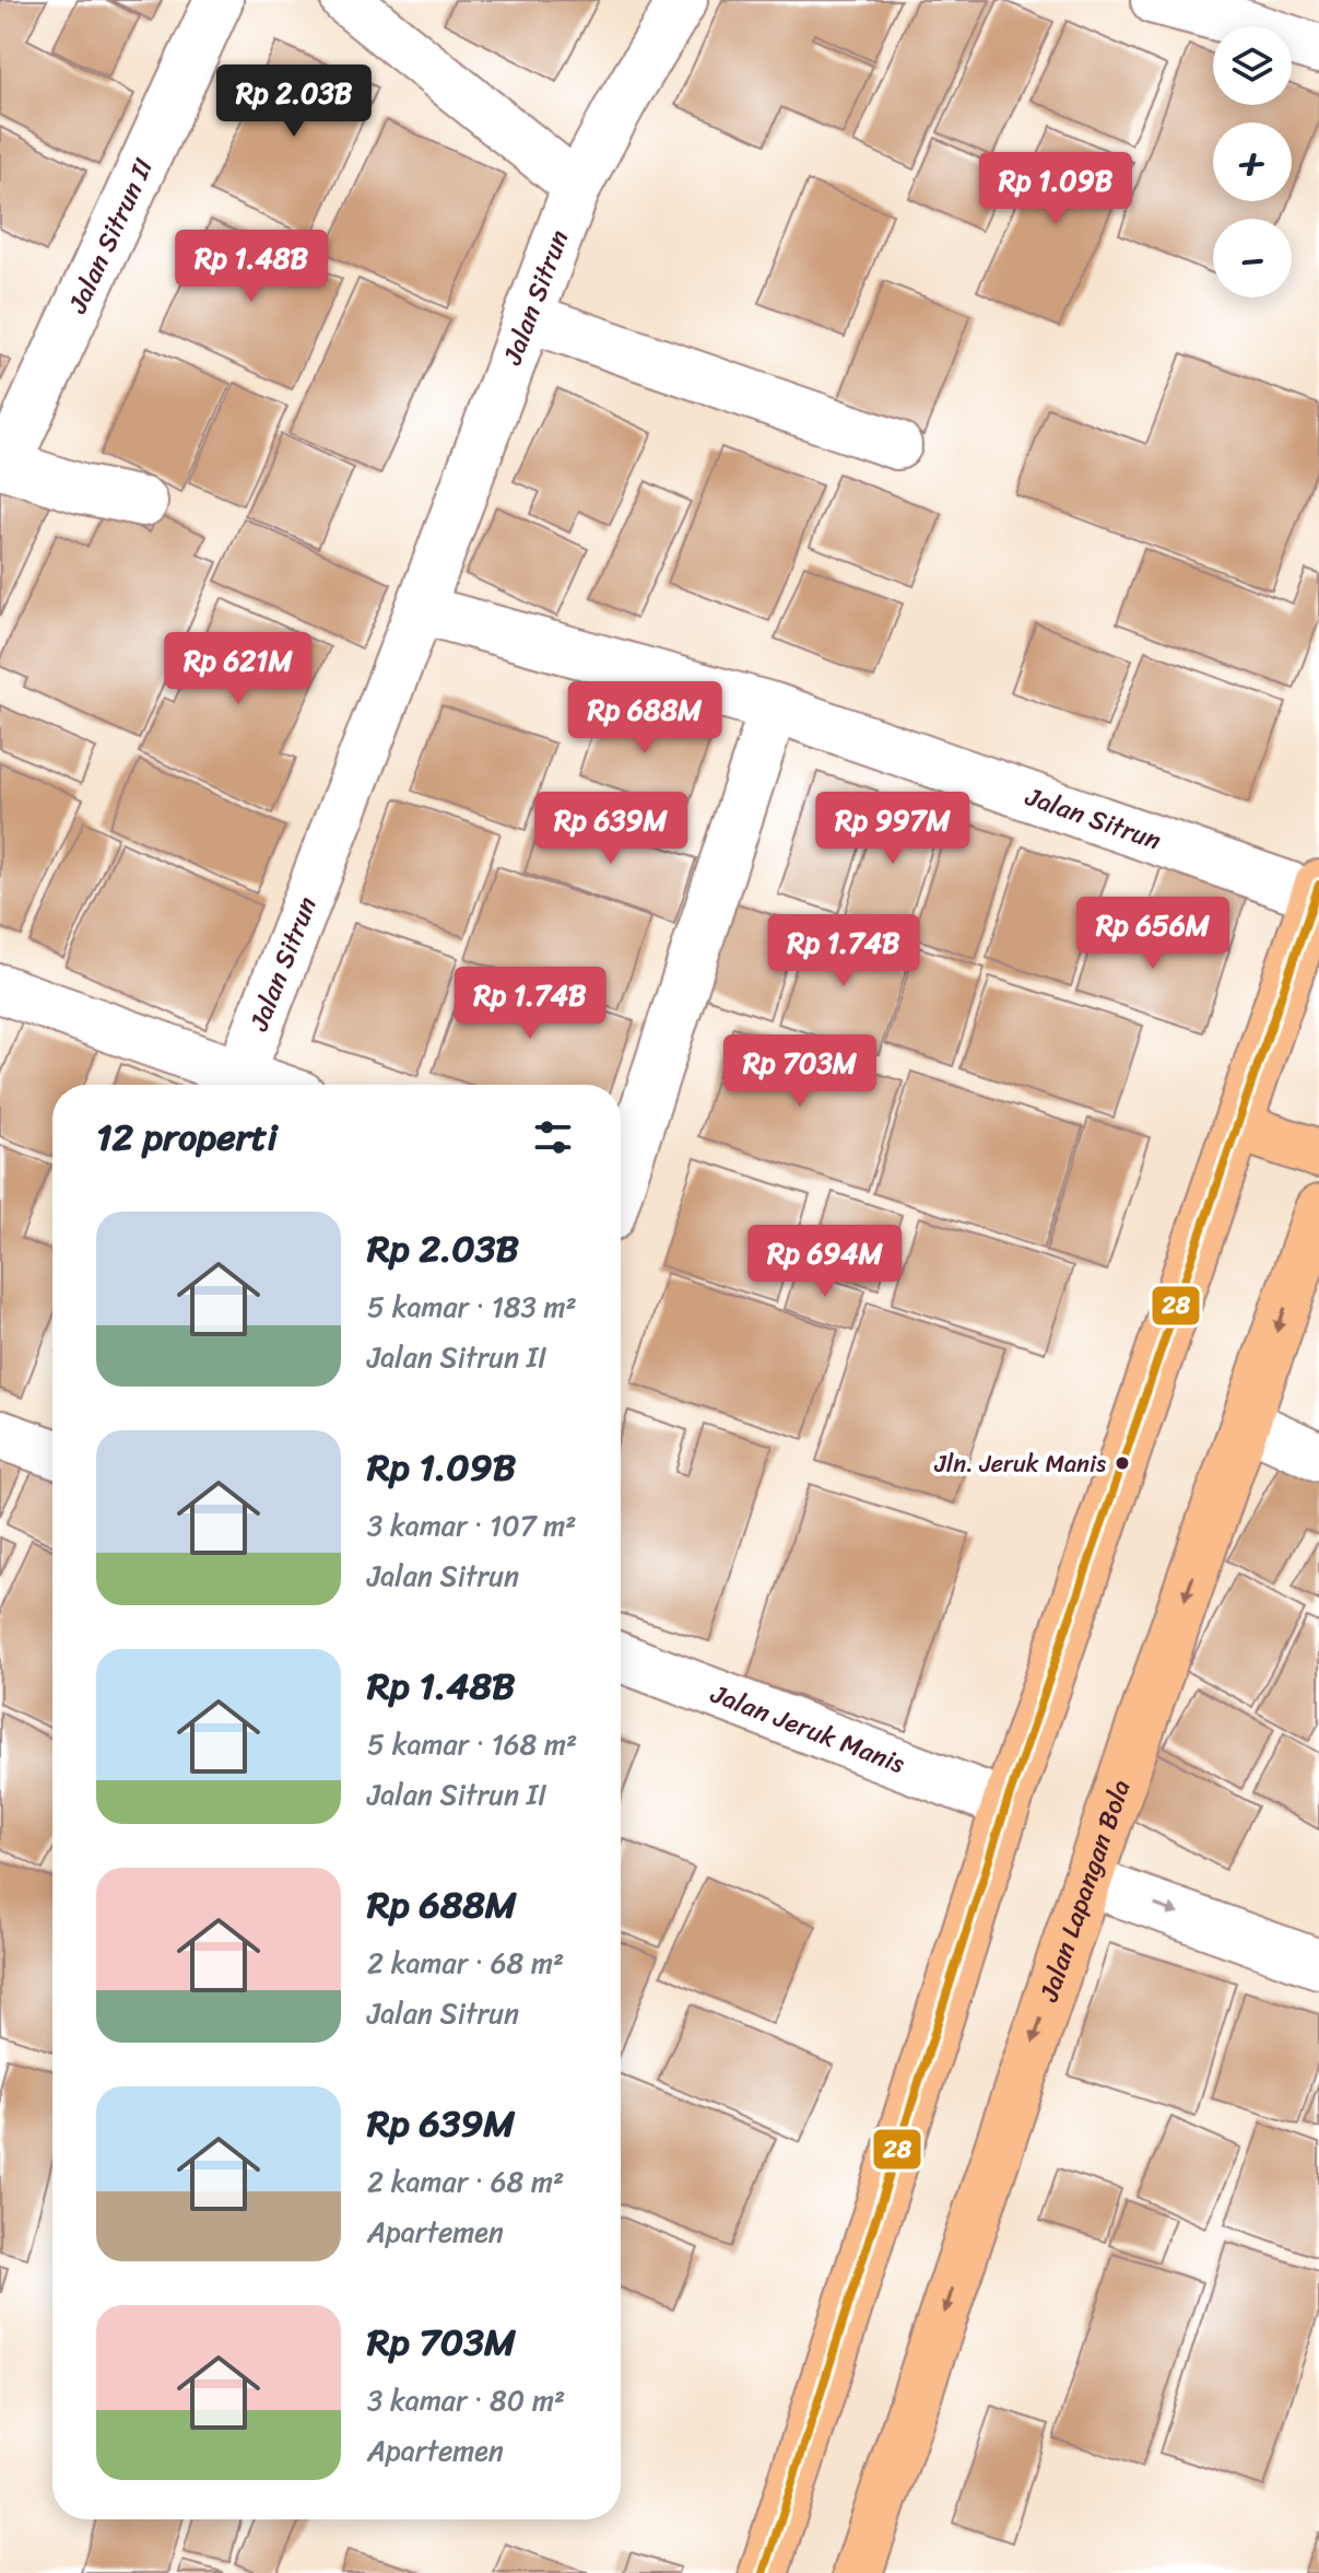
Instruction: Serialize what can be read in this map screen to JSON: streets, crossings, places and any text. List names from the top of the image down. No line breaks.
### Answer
{"streets":{"main road":["Jalan Lapangan Bola"],"street":["Jalan Sitrun II","Jalan Sitrun","Jalan Jeruk Manis"]},"places":["Jln. Jeruk Manis"],"lines":["transit line 28"],"page":{"map_buttons":["+","−"],"price":["Rp 2.03B","Rp 1.09B","Rp 1.48B","Rp 621M","Rp 688M","Rp 639M","Rp 997M","Rp 656M","Rp 1.74B","Rp 1.74B","Rp 703M","Rp 694M"],"heading":"12 properti","list":[{"name":"Rp 2.03B","note":"5 kamar · 183 m² · Jalan Sitrun II"},{"name":"Rp 1.09B","note":"3 kamar · 107 m² · Jalan Sitrun"},{"name":"Rp 1.48B","note":"5 kamar · 168 m² · Jalan Sitrun II"},{"name":"Rp 688M","note":"2 kamar · 68 m² · Jalan Sitrun"},{"name":"Rp 639M","note":"2 kamar · 68 m² · Apartemen"},{"name":"Rp 703M","note":"3 kamar · 80 m² · Apartemen"}]}}
